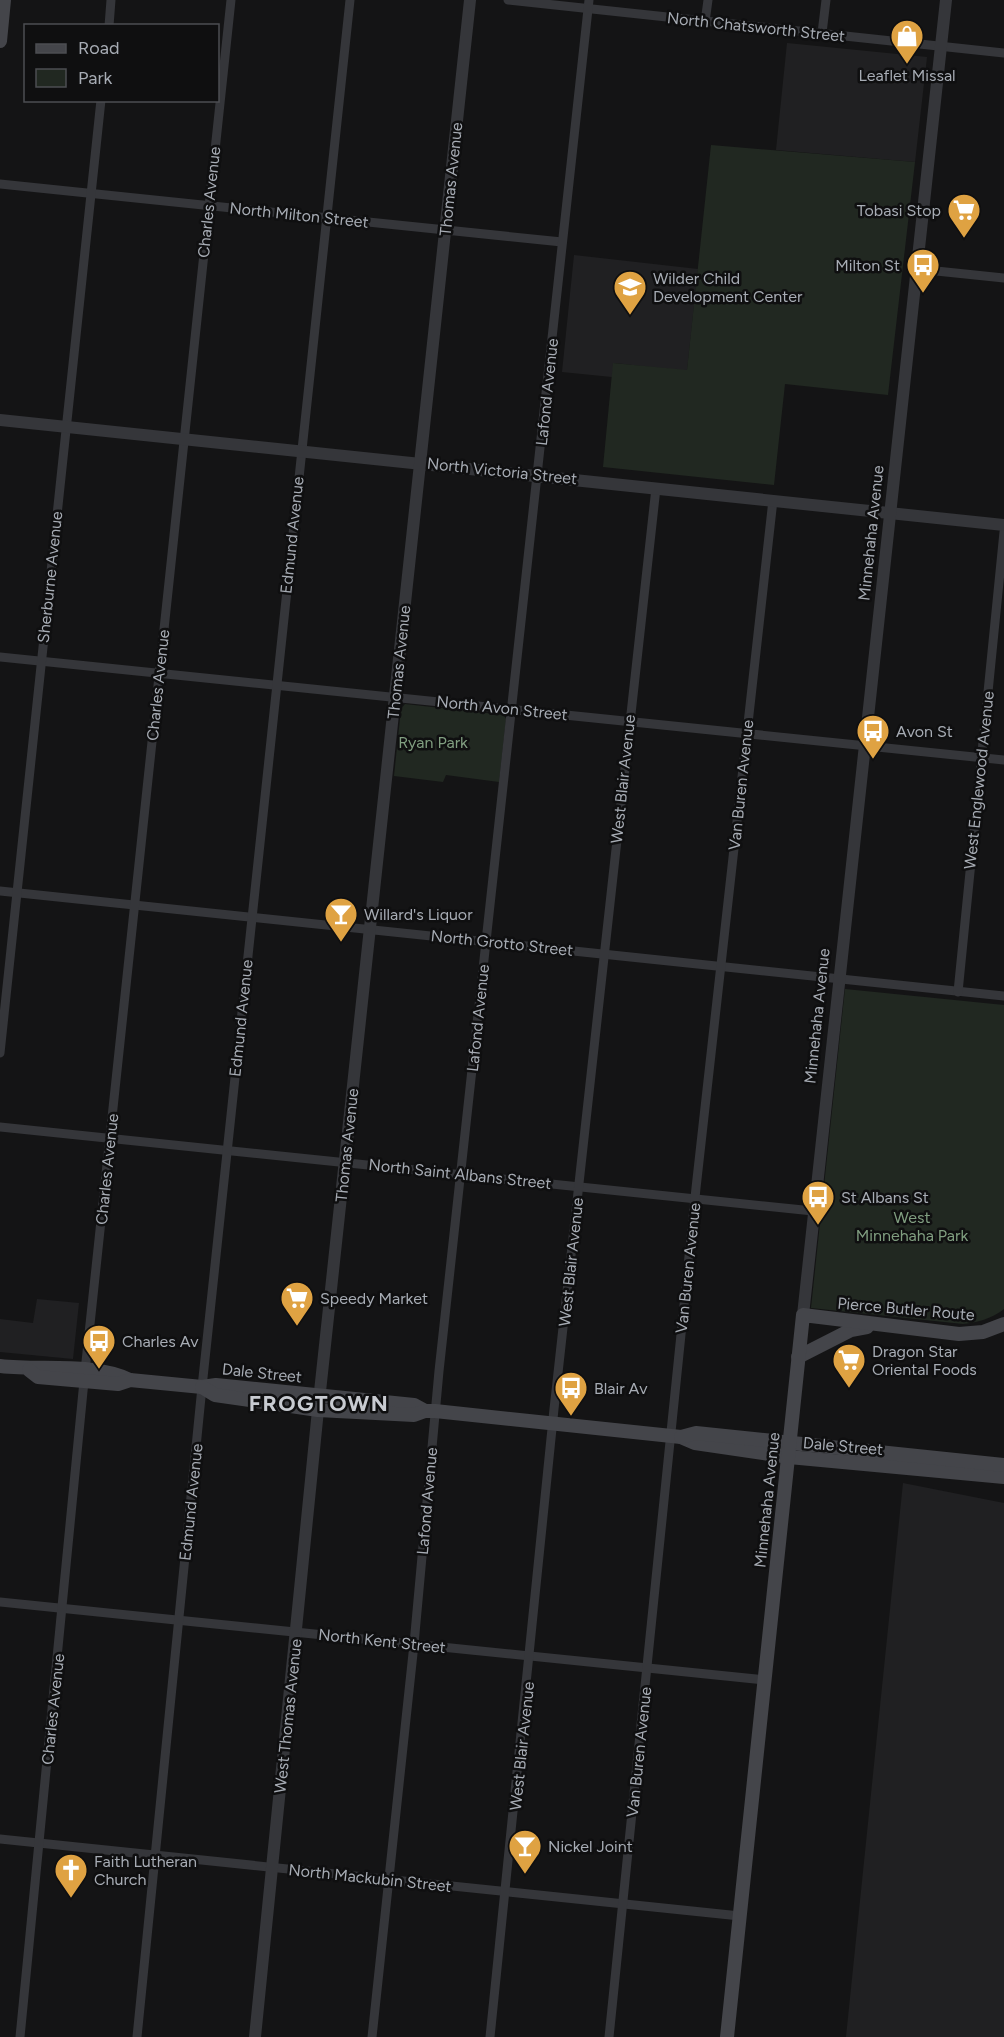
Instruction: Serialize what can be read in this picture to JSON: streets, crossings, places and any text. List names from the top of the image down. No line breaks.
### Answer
{"streets":{"main road":["Minnehaha Avenue","Pierce Butler Route","Dale Street"],"street":["North Chatsworth Street","Thomas Avenue","Charles Avenue","North Milton Street","Lafond Avenue","North Victoria Street","Edmund Avenue","Sherburne Avenue","North Avon Street","West Blair Avenue","West Englewood Avenue","Van Buren Avenue","North Grotto Street","North Saint Albans Street","North Kent Street","West Thomas Avenue","North Mackubin Street"]},"crossings":[["North Chatsworth Street","Lafond Avenue"],["North Chatsworth Street","Minnehaha Avenue"],["Thomas Avenue","North Milton Street"],["Thomas Avenue","North Victoria Street"],["Thomas Avenue","North Avon Street"],["Thomas Avenue","North Grotto Street"],["Thomas Avenue","North Saint Albans Street"],["Thomas Avenue","Dale Street"],["Thomas Avenue","West Thomas Avenue"],["Charles Avenue","North Milton Street"],["Charles Avenue","North Victoria Street"],["Charles Avenue","North Avon Street"],["Charles Avenue","North Grotto Street"],["Charles Avenue","North Saint Albans Street"],["Charles Avenue","Dale Street"],["Charles Avenue","North Kent Street"],["Charles Avenue","North Mackubin Street"],["North Milton Street","Lafond Avenue"],["North Milton Street","Edmund Avenue"],["North Milton Street","Sherburne Avenue"],["Lafond Avenue","North Victoria Street"],["Lafond Avenue","North Avon Street"],["Lafond Avenue","North Grotto Street"],["Lafond Avenue","North Saint Albans Street"],["Lafond Avenue","Dale Street"],["Lafond Avenue","North Kent Street"],["Lafond Avenue","North Mackubin Street"],["North Victoria Street","Minnehaha Avenue"],["North Victoria Street","Edmund Avenue"],["North Victoria Street","Sherburne Avenue"],["North Victoria Street","West Blair Avenue"],["North Victoria Street","Van Buren Avenue"],["Minnehaha Avenue","North Avon Street"],["Minnehaha Avenue","North Grotto Street"],["Minnehaha Avenue","North Saint Albans Street"],["Minnehaha Avenue","Pierce Butler Route"],["Minnehaha Avenue","Dale Street"],["Minnehaha Avenue","North Kent Street"],["Minnehaha Avenue","North Mackubin Street"],["Edmund Avenue","North Avon Street"],["Edmund Avenue","North Grotto Street"],["Edmund Avenue","North Saint Albans Street"],["Edmund Avenue","Dale Street"],["Edmund Avenue","North Kent Street"],["Edmund Avenue","North Mackubin Street"],["Sherburne Avenue","North Avon Street"],["Sherburne Avenue","North Grotto Street"],["North Avon Street","West Blair Avenue"],["North Avon Street","West Englewood Avenue"],["North Avon Street","Van Buren Avenue"],["West Blair Avenue","North Grotto Street"],["West Blair Avenue","North Saint Albans Street"],["West Blair Avenue","Dale Street"],["West Blair Avenue","North Kent Street"],["West Blair Avenue","North Mackubin Street"],["West Englewood Avenue","North Grotto Street"],["Van Buren Avenue","North Grotto Street"],["Van Buren Avenue","North Saint Albans Street"],["Van Buren Avenue","Dale Street"],["Van Buren Avenue","North Kent Street"],["Van Buren Avenue","North Mackubin Street"],["Dale Street","West Thomas Avenue"],["North Kent Street","West Thomas Avenue"],["West Thomas Avenue","North Mackubin Street"]],"districts":["FROGTOWN"],"parks":["Ryan Park","West Minnehaha Park"],"places":{"shop":["Leaflet Missal"],"supermarket":["Tobasi Stop","Speedy Market","Dragon Star Oriental Foods"],"bus stop":["Milton St","Avon St","St Albans St","Charles Av","Blair Av"],"school or university":["Wilder Child Development Center"],"bar":["Willard's Liquor","Nickel Joint"],"church":["Faith Lutheran Church"]},"legend":["Road","Park"]}
